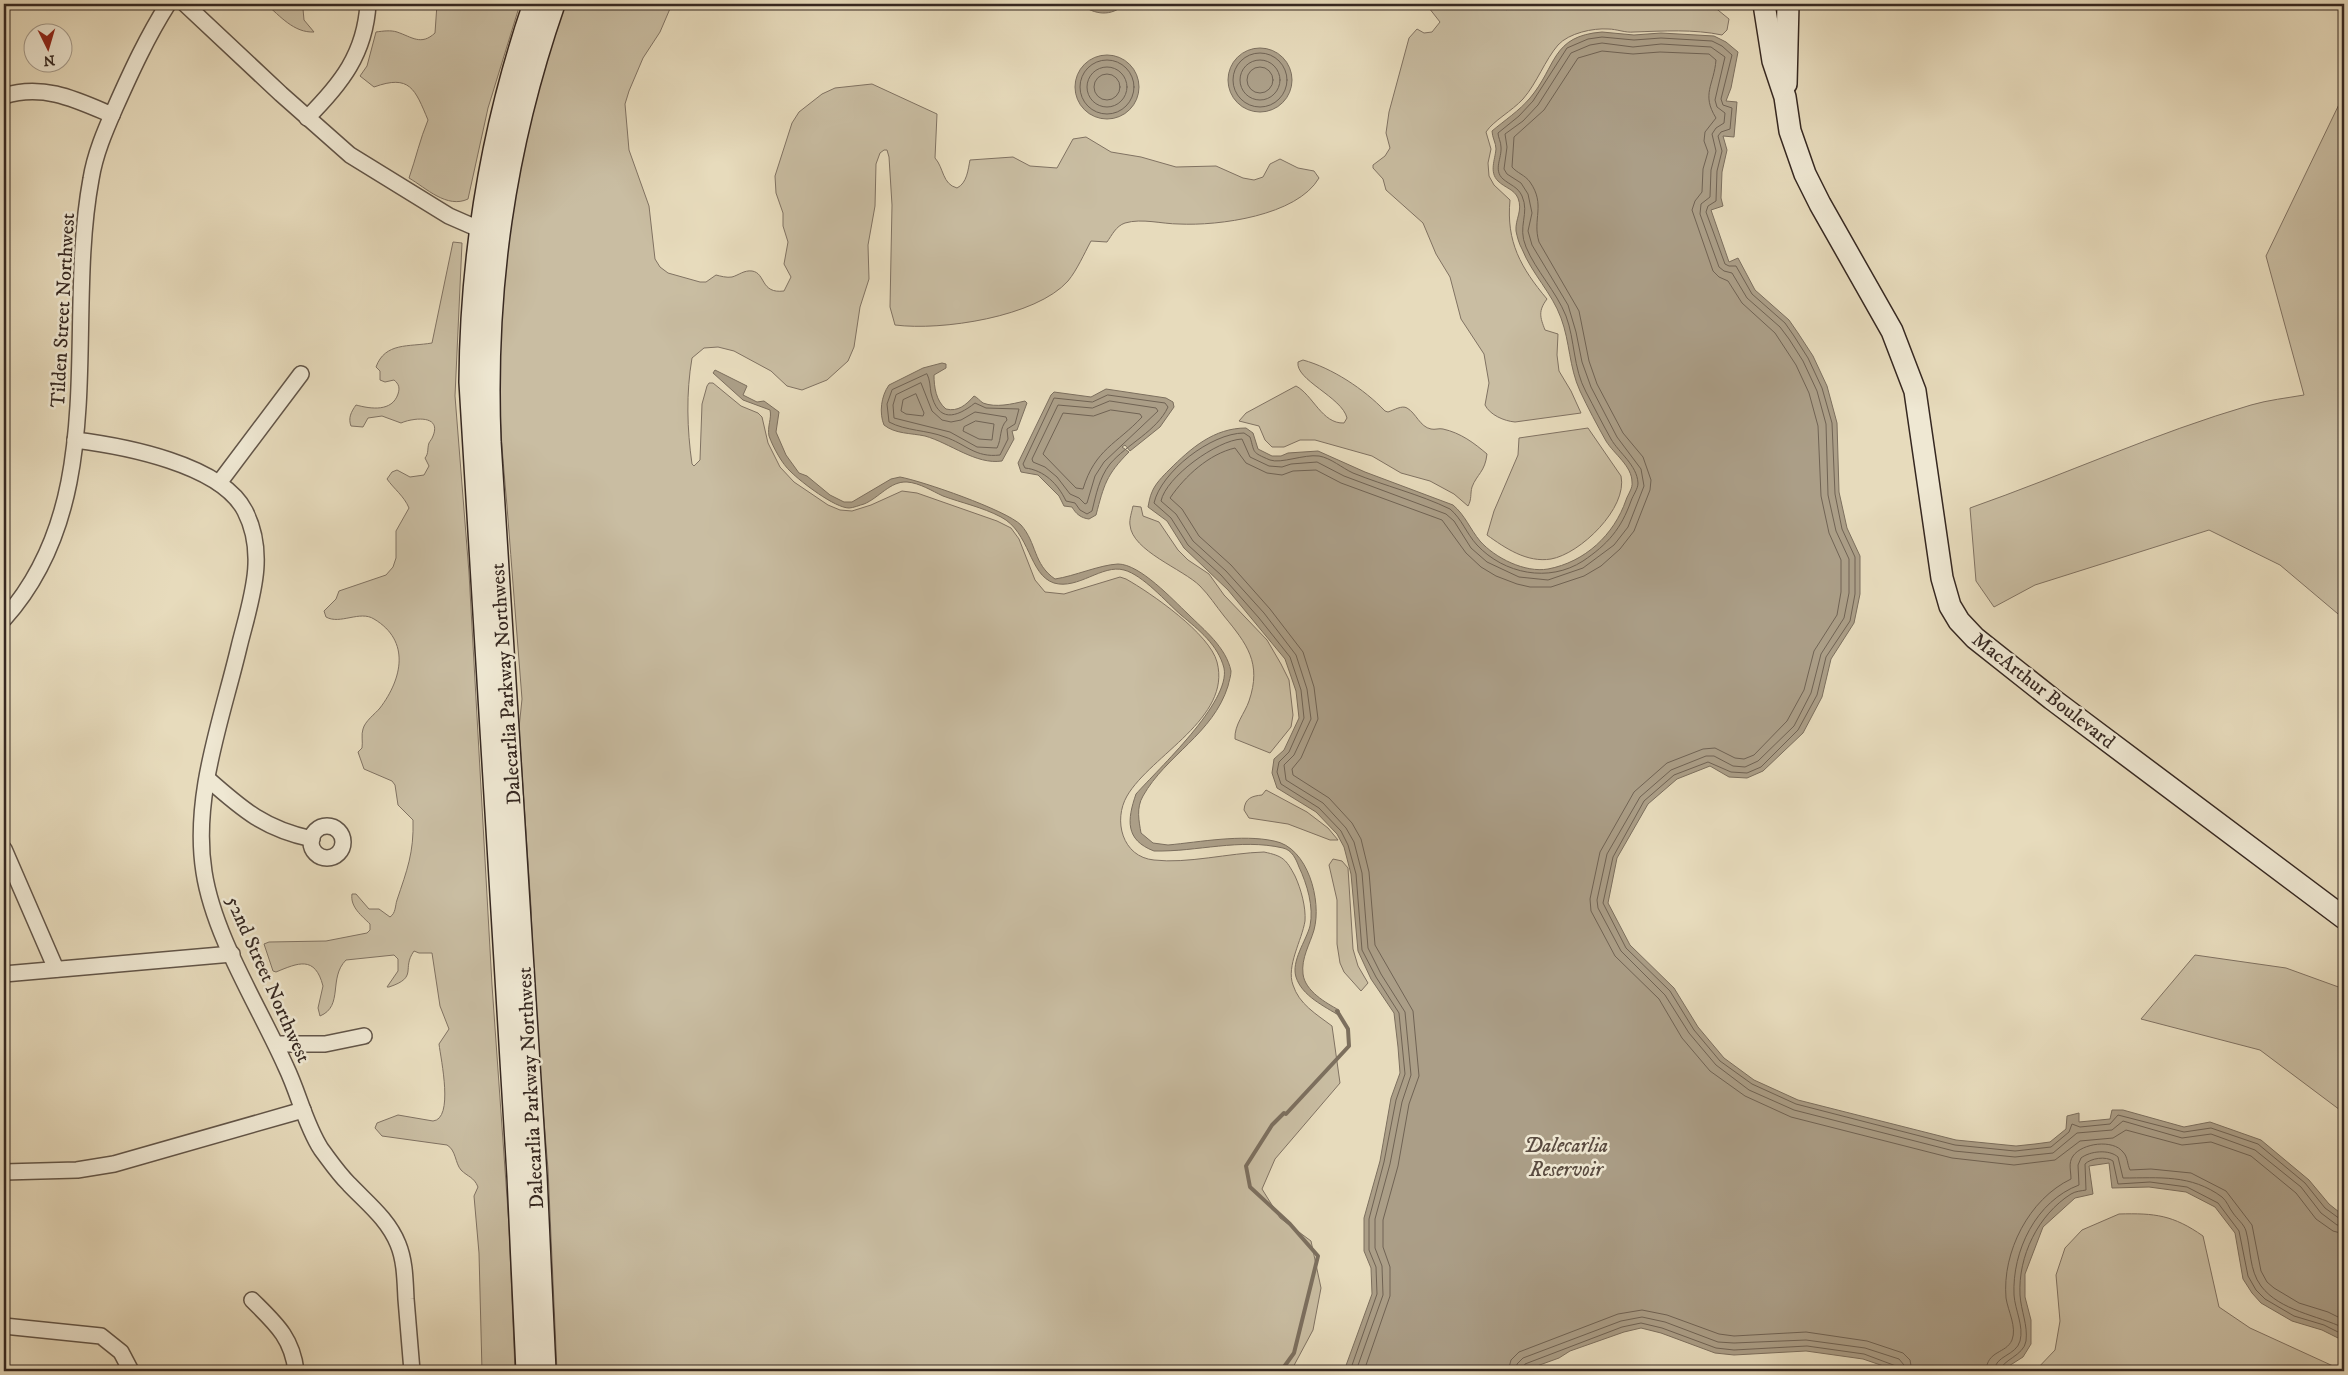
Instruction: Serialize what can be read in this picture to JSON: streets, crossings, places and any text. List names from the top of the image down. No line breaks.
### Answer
{"streets":{"main road":["Dalecarlia Parkway Northwest","MacArthur Boulevard"],"street":["Tilden Street Northwest","52nd Street Northwest"]},"crossings":[["Tilden Street Northwest","52nd Street Northwest"]],"water":["Dalecarlia Reservoir"],"north":"bottom"}
